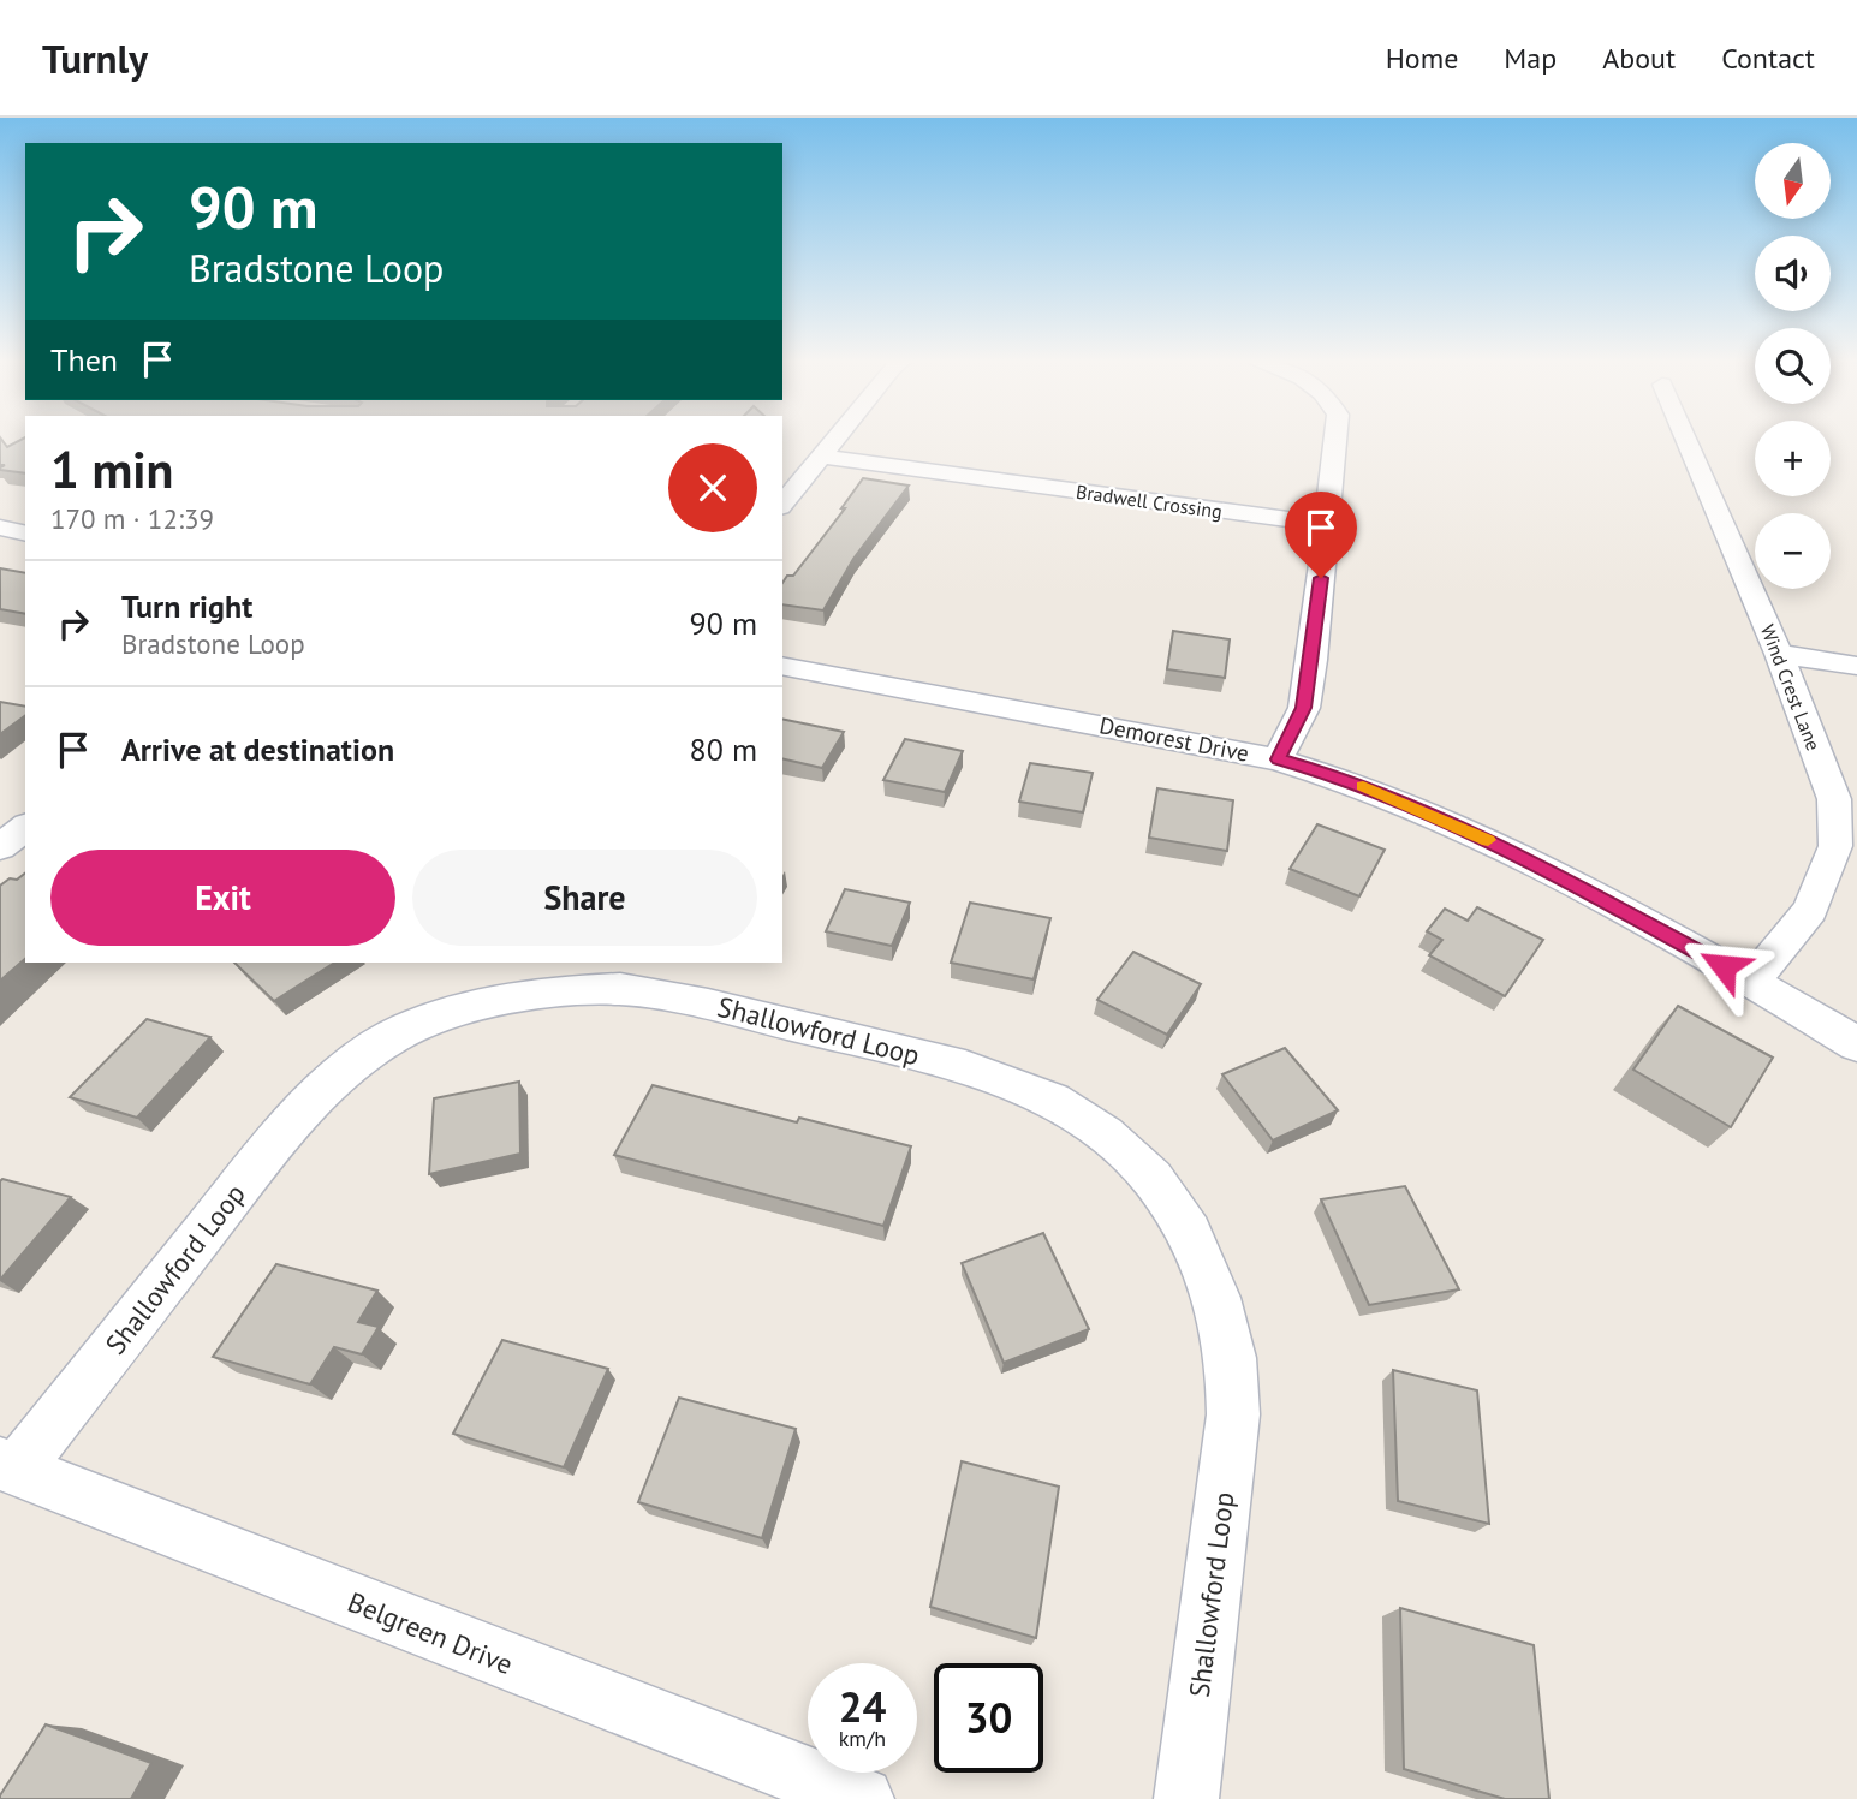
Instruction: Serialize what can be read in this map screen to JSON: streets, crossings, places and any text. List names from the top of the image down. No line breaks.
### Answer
{"streets":{"street":["Bradwell Crossing","Wind Crest Lane","Demorest Drive","Shallowford Loop","Belgreen Drive"]},"crossings":[["Wind Crest Lane","Demorest Drive"],["Shallowford Loop","Belgreen Drive"]],"north":"bottom","page":{"header":"Turnly","nav":["Home","Map","About","Contact"],"map_buttons":["+","−"],"turn":["90 m","Bradstone Loop"],"then":"Then","heading":["1 min","170 m · 12:39"],"list":[{"name":"Turn right","note":"Bradstone Loop","value":"90 m"},{"name":"Arrive at destination","value":"80 m"}],"buttons":["Exit","Share"],"speed":"24 km/h","limit":"30"}}
